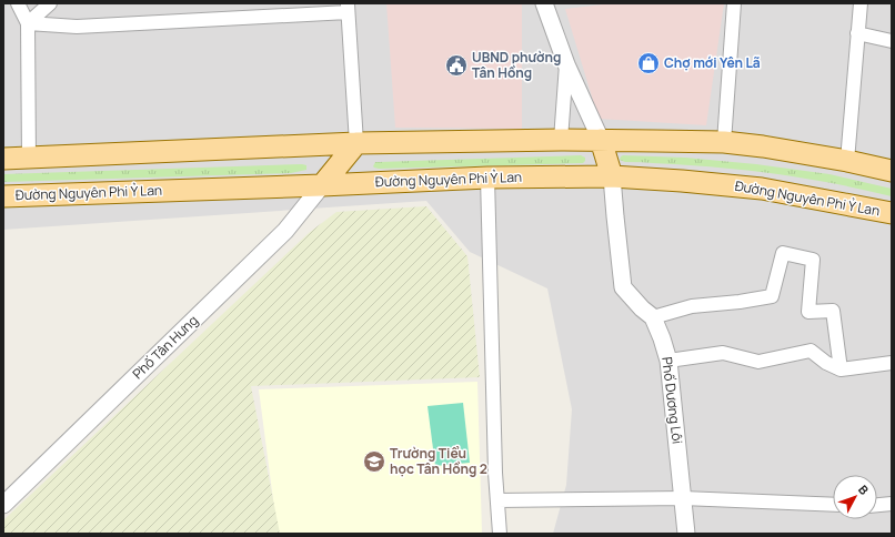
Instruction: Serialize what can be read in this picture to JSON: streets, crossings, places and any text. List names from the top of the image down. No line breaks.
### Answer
{"streets":{"main road":["Đường Nguyên Phi Ỷ Lan"],"street":["Phố Tân Hưng","Phố Dương Lôi"]},"crossings":[["Đường Nguyên Phi Ỷ Lan","Phố Tân Hưng"],["Đường Nguyên Phi Ỷ Lan","Phố Dương Lôi"]],"places":{"shop":["Chợ mới Yên Lã"],"public building":["UBND phường Tân Hồng"],"school or university":["Trường Tiểu học Tân Hồng 2"]},"north":"top right"}
